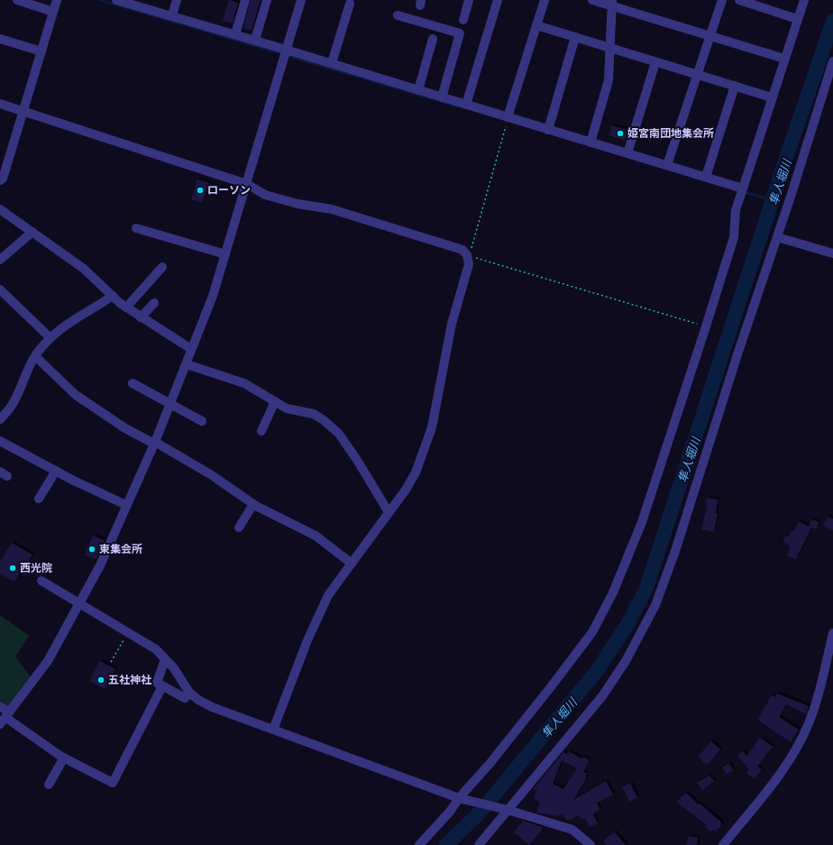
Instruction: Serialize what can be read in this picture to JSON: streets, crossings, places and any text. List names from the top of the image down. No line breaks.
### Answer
{"water":["隼人堀川"],"places":["姫宮南団地集会所","ローソン","東集会所","西光院","五社神社"]}
